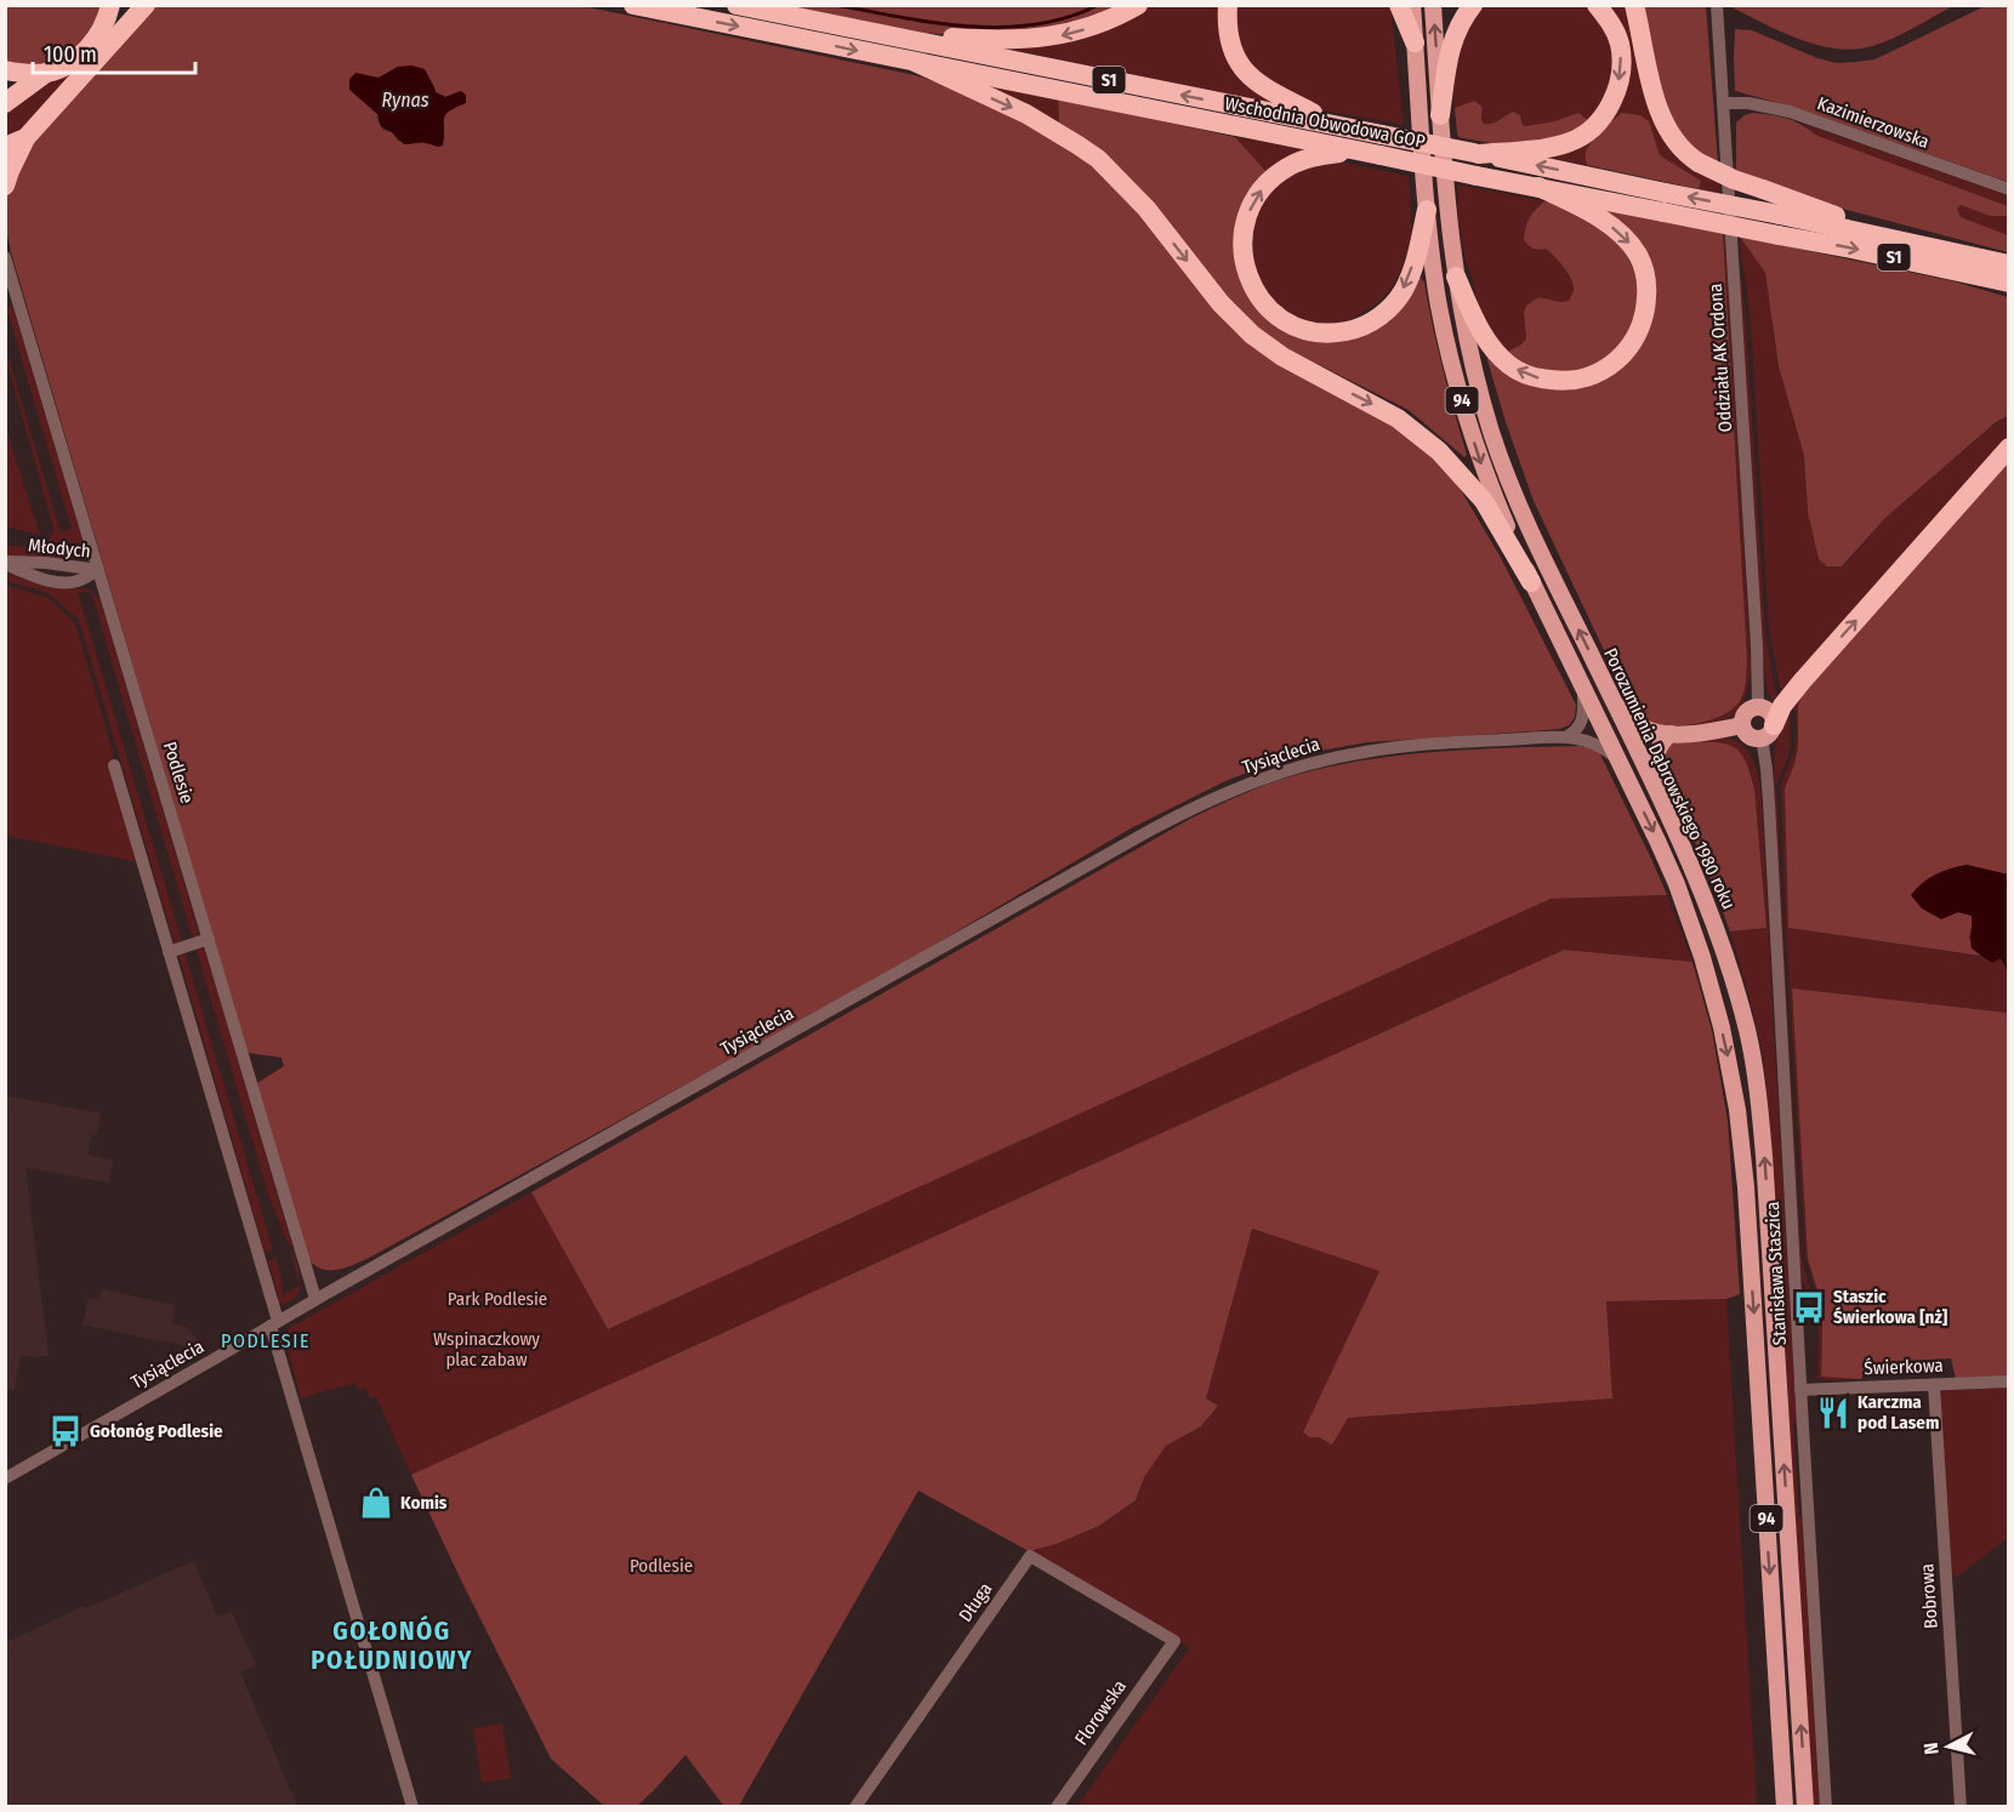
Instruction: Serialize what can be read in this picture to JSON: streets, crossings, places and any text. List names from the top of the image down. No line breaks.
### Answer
{"streets":{"highway":["S1","Wschodnia Obwodowa GOP"],"main road":["94","Porozumienia Dąbrowskiego 1980 roku"],"street":["Kazimierzowska","Oddziału AK Ordona","Młodych","Tysiąclecia","Podlesie","Stanisława Staszica","Świerkowa","Bobrowa","Długa","Florowska"]},"crossings":[["Kazimierzowska","Oddziału AK Ordona"],["Oddziału AK Ordona","Stanisława Staszica"],["Młodych","Podlesie"],["Tysiąclecia","Podlesie"],["Tysiąclecia","Porozumienia Dąbrowskiego 1980 roku"],["Stanisława Staszica","Świerkowa"],["Świerkowa","Bobrowa"],["Długa","Florowska"]],"districts":["PODLESIE","GOŁONÓG POŁUDNIOWY"],"water":["Rynas"],"parks":["Park Podlesie","Wspinaczkowy plac zabaw","Podlesie"],"places":{"bus stop":["Staszic Świerkowa [nż]","Gołonóg Podlesie"],"restaurant":["Karczma pod Lasem"],"shop":["Komis"]},"scale_bar":"100 m","north":"left"}
